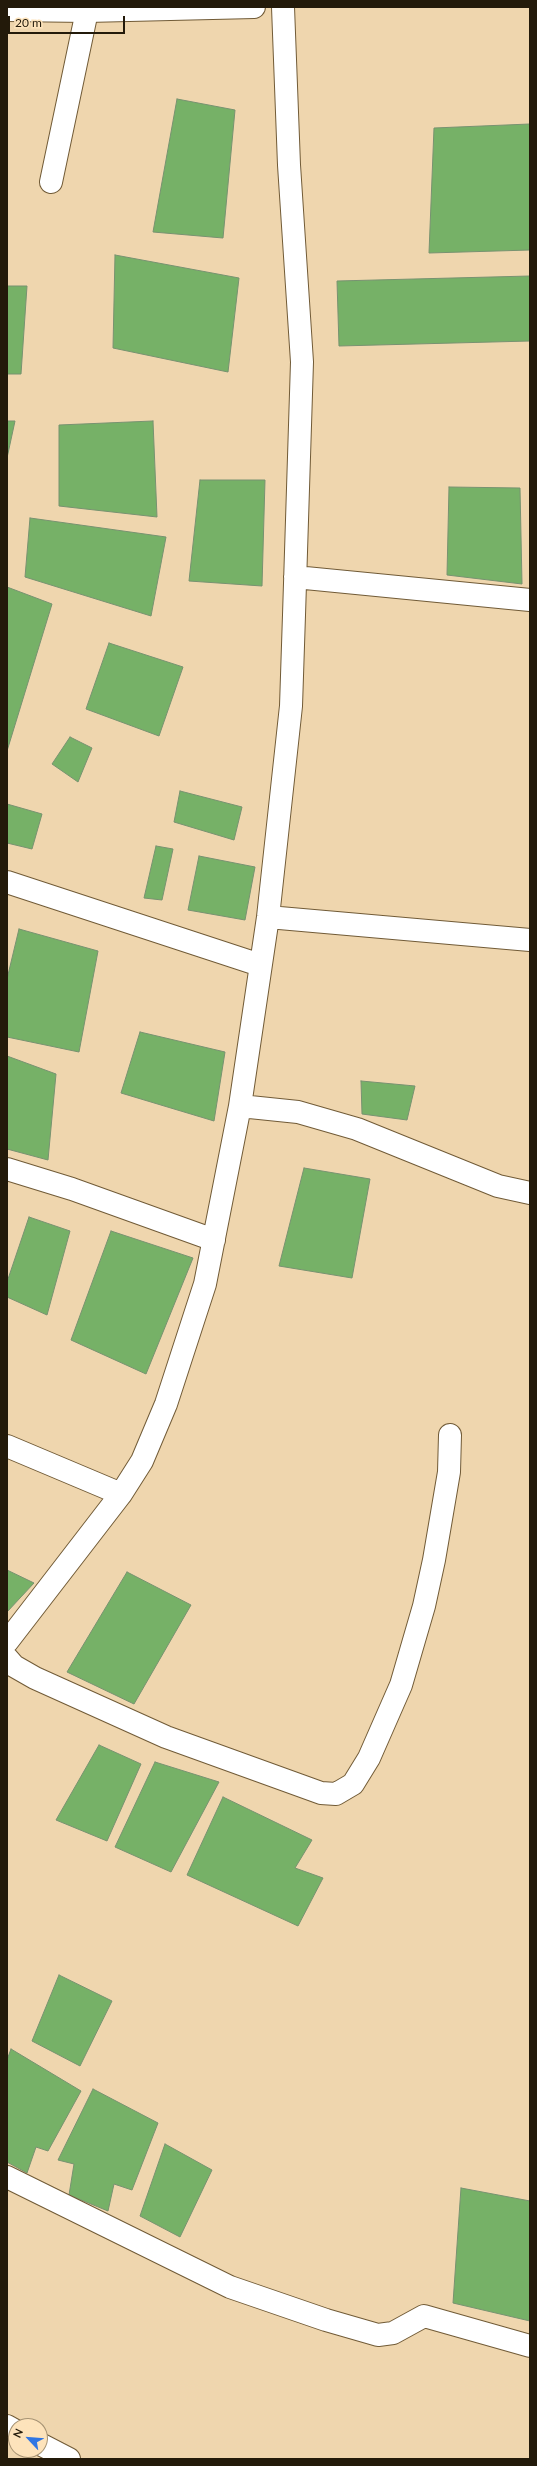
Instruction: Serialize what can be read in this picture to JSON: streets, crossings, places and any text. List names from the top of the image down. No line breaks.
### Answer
{"scale_bar":"20 m","north":"top left"}
